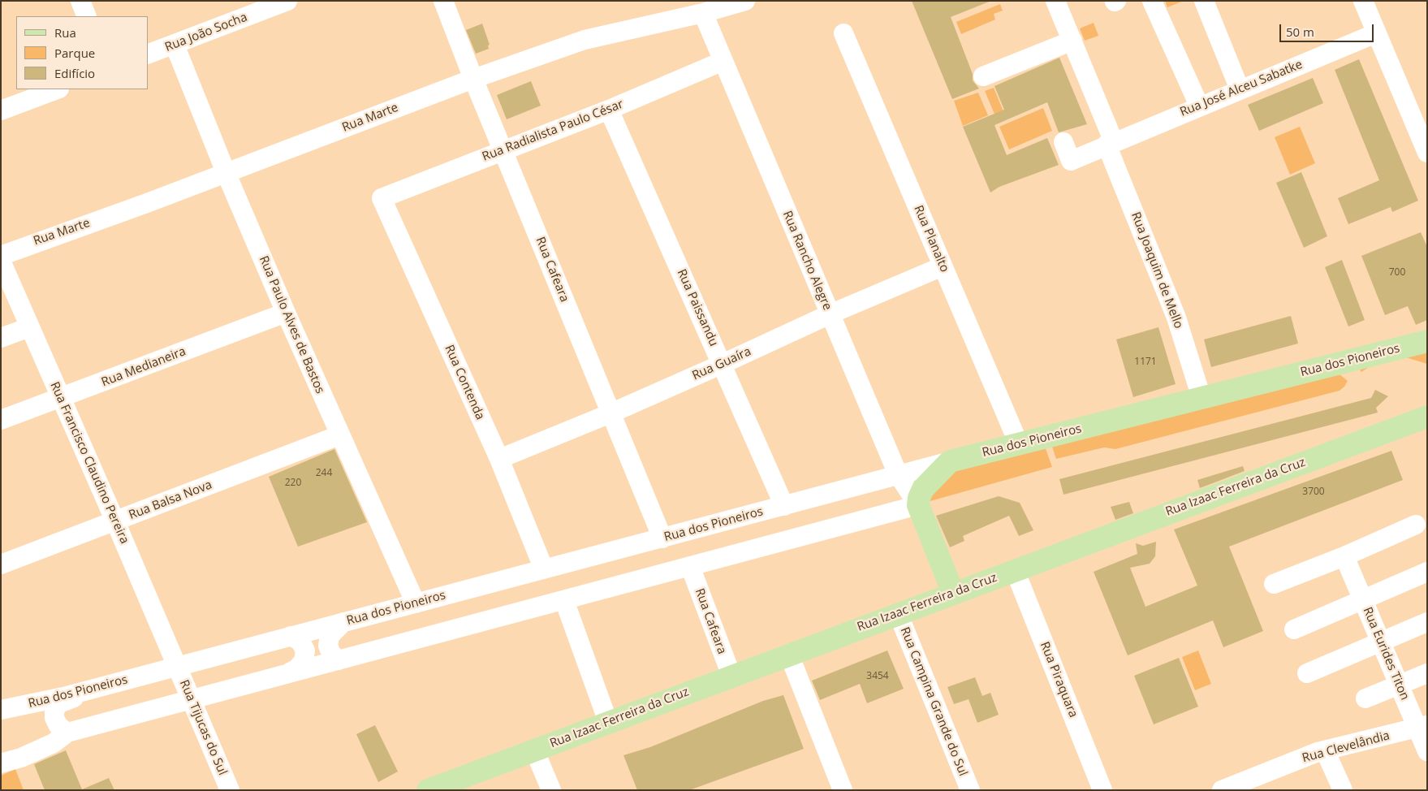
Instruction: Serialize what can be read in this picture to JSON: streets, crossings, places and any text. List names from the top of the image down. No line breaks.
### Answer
{"streets":{"main road":["Rua Rancho Alegre","Rua dos Pioneiros","Rua Izaac Ferreira da Cruz"],"street":["Rua João Socha","Rua José Alceu Sabatke","Rua Marte","Rua Radialista Paulo César","Rua Planalto","Rua Cafeara","Rua Joaquim de Mello","Rua Paissandu","Rua Paulo Alves de Bastos","Rua Guaíra","Rua Medianeira","Rua Contenda","Rua Francisco Claudino Pereira","Rua Balsa Nova","Rua Eurides Titon","Rua Piraquara","Rua Campina Grande do Sul","Rua Tijucas do Sul","Rua Clevelândia"]},"crossings":[["Rua João Socha","Rua Paulo Alves de Bastos"],["Rua José Alceu Sabatke","Rua Joaquim de Mello"],["Rua Marte","Rua Rancho Alegre"],["Rua Marte","Rua Cafeara"],["Rua Marte","Rua Paulo Alves de Bastos"],["Rua Radialista Paulo César","Rua Rancho Alegre"],["Rua Radialista Paulo César","Rua Cafeara"],["Rua Radialista Paulo César","Rua Paissandu"],["Rua Radialista Paulo César","Rua Contenda"],["Rua Planalto","Rua dos Pioneiros"],["Rua Planalto","Rua Guaíra"],["Rua Rancho Alegre","Rua dos Pioneiros"],["Rua Rancho Alegre","Rua Guaíra"],["Rua Rancho Alegre","Rua Izaac Ferreira da Cruz"],["Rua Cafeara","Rua dos Pioneiros"],["Rua Cafeara","Rua Guaíra"],["Rua Cafeara","Rua Izaac Ferreira da Cruz"],["Rua Joaquim de Mello","Rua dos Pioneiros"],["Rua Paissandu","Rua dos Pioneiros"],["Rua Paissandu","Rua Guaíra"],["Rua Paulo Alves de Bastos","Rua dos Pioneiros"],["Rua Paulo Alves de Bastos","Rua Medianeira"],["Rua Paulo Alves de Bastos","Rua Balsa Nova"],["Rua dos Pioneiros","Rua Contenda"],["Rua dos Pioneiros","Rua Francisco Claudino Pereira"],["Rua dos Pioneiros","Rua Tijucas do Sul"],["Rua Guaíra","Rua Contenda"],["Rua Medianeira","Rua Francisco Claudino Pereira"],["Rua Francisco Claudino Pereira","Rua Balsa Nova"],["Rua Francisco Claudino Pereira","Rua Tijucas do Sul"],["Rua Izaac Ferreira da Cruz","Rua Piraquara"],["Rua Izaac Ferreira da Cruz","Rua Campina Grande do Sul"],["Rua Eurides Titon","Rua Clevelândia"]],"house_numbers":["700","1171","244","220","3700","3454"],"legend":["Rua","Parque","Edifício"],"scale_bar":"50 m"}
